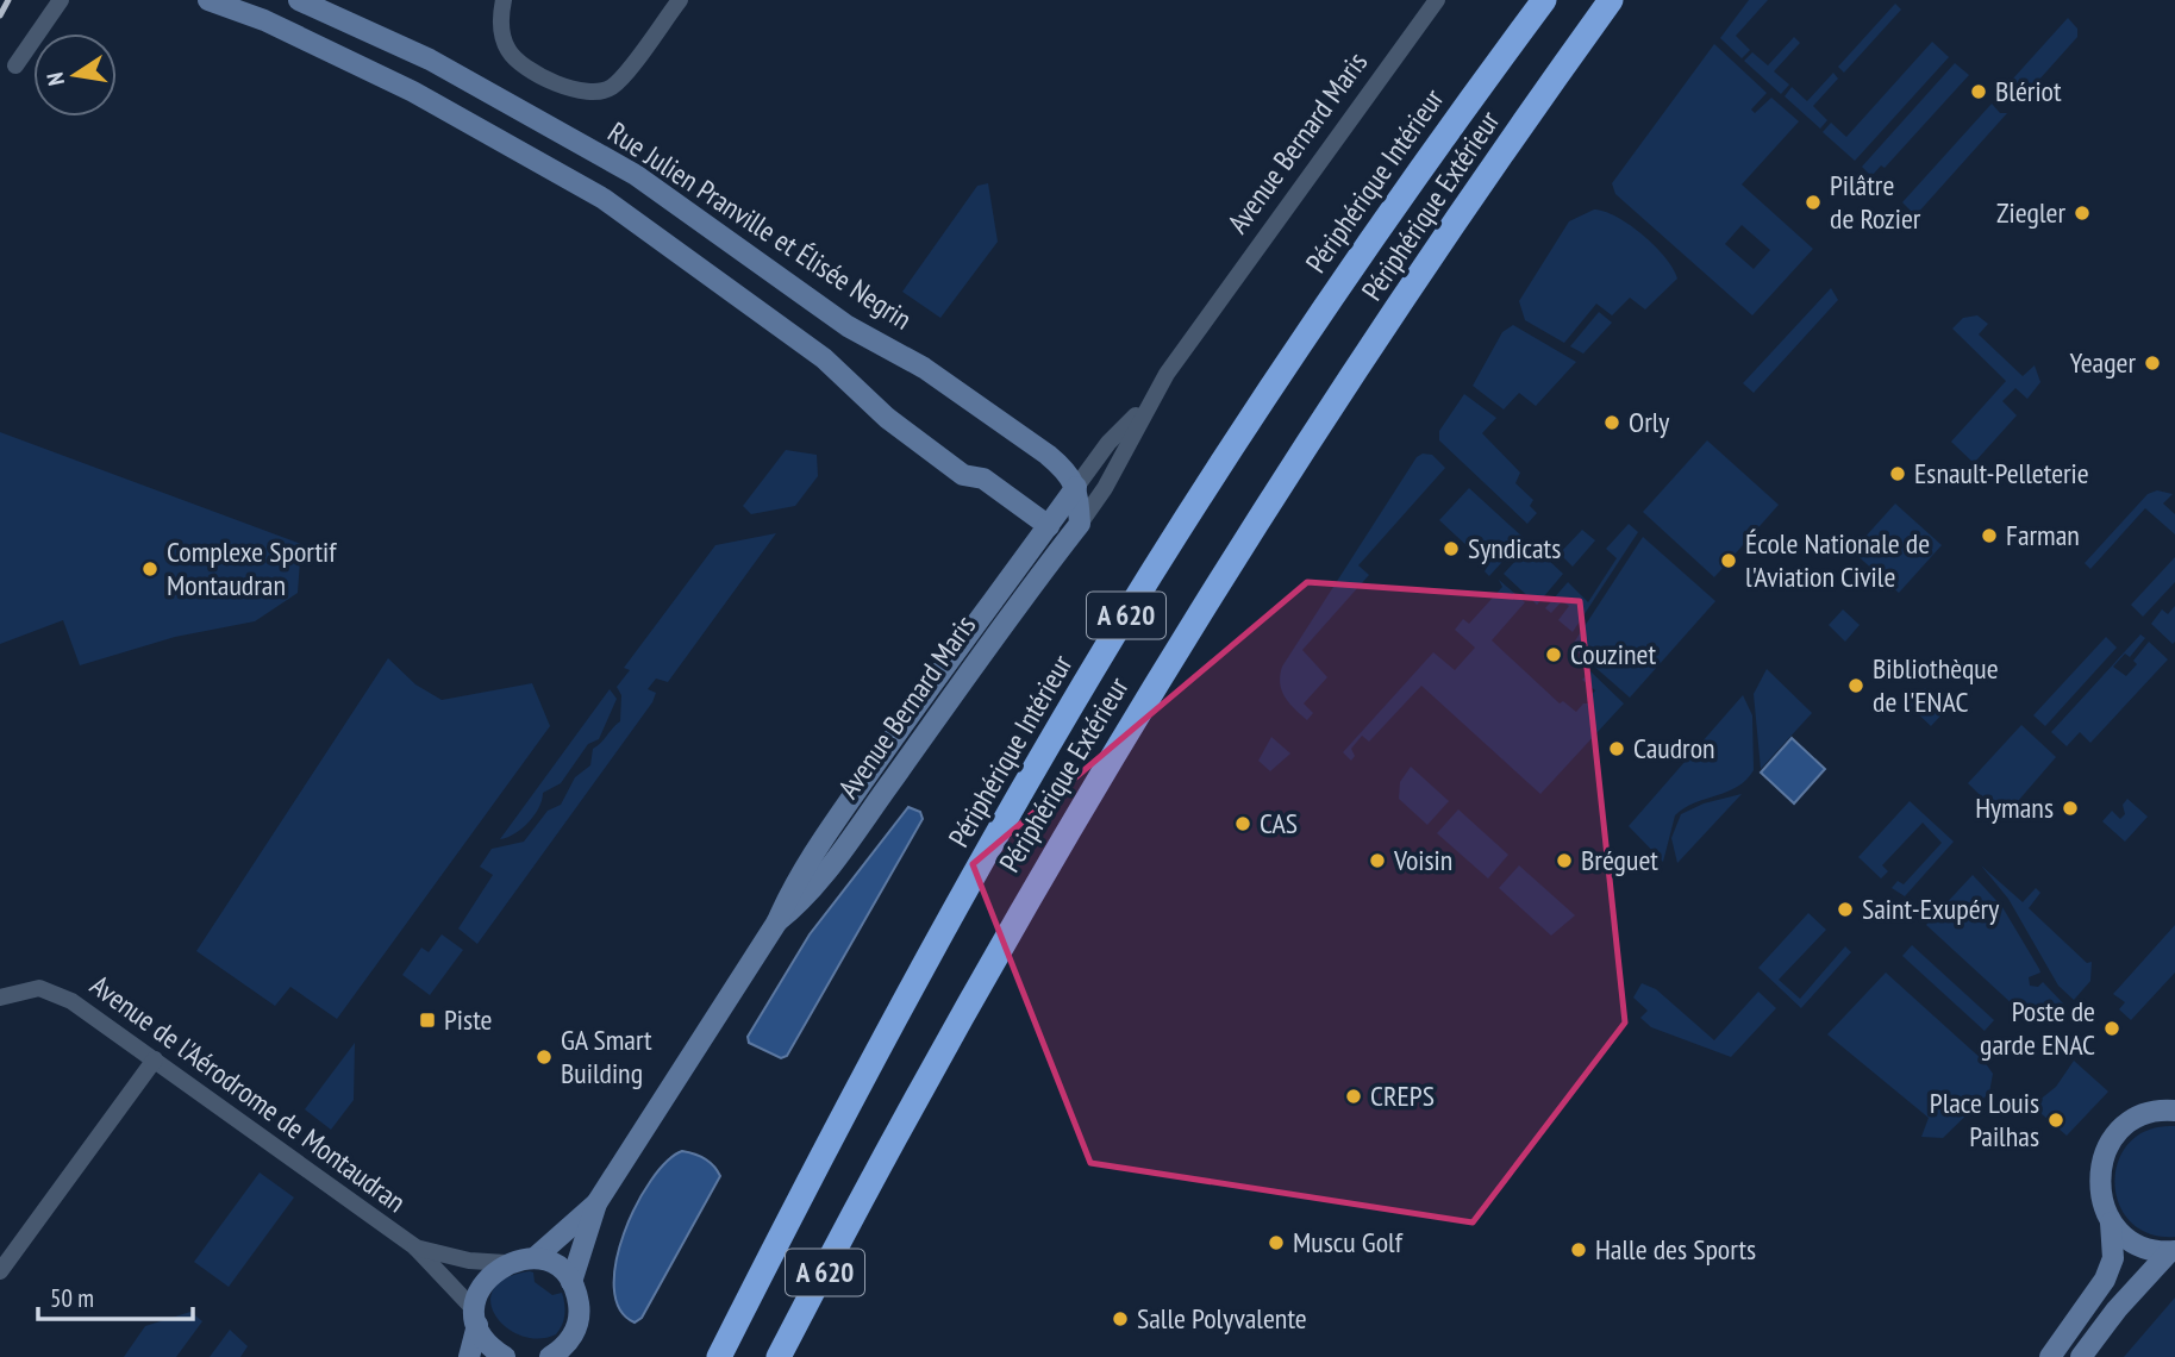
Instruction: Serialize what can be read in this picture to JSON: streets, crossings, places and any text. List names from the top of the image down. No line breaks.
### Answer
{"streets":{"highway":["Périphérique Intérieur","Périphérique Extérieur","A 620"],"street":["Avenue Bernard Maris","Rue Julien Pranville et Élisée Negrin","Avenue de l'Aérodrome de Montaudran"]},"crossings":[["Avenue Bernard Maris","Rue Julien Pranville et Élisée Negrin"]],"places":{"other":["Blériot","Pilâtre de Rozier","Ziegler","Yeager","Orly","Esnault-Pelleterie","Farman","Syndicats","École Nationale de l'Aviation Civile","Complexe Sportif Montaudran","Couzinet","Bibliothèque de l'ENAC","Caudron","Hymans","CAS","Voisin","Bréguet","Saint-Exupéry","Poste de garde ENAC","GA Smart Building","CREPS","Place Louis Pailhas","Muscu Golf","Halle des Sports","Salle Polyvalente"],"transit":["Piste"]},"scale_bar":"50 m","north":"left"}
